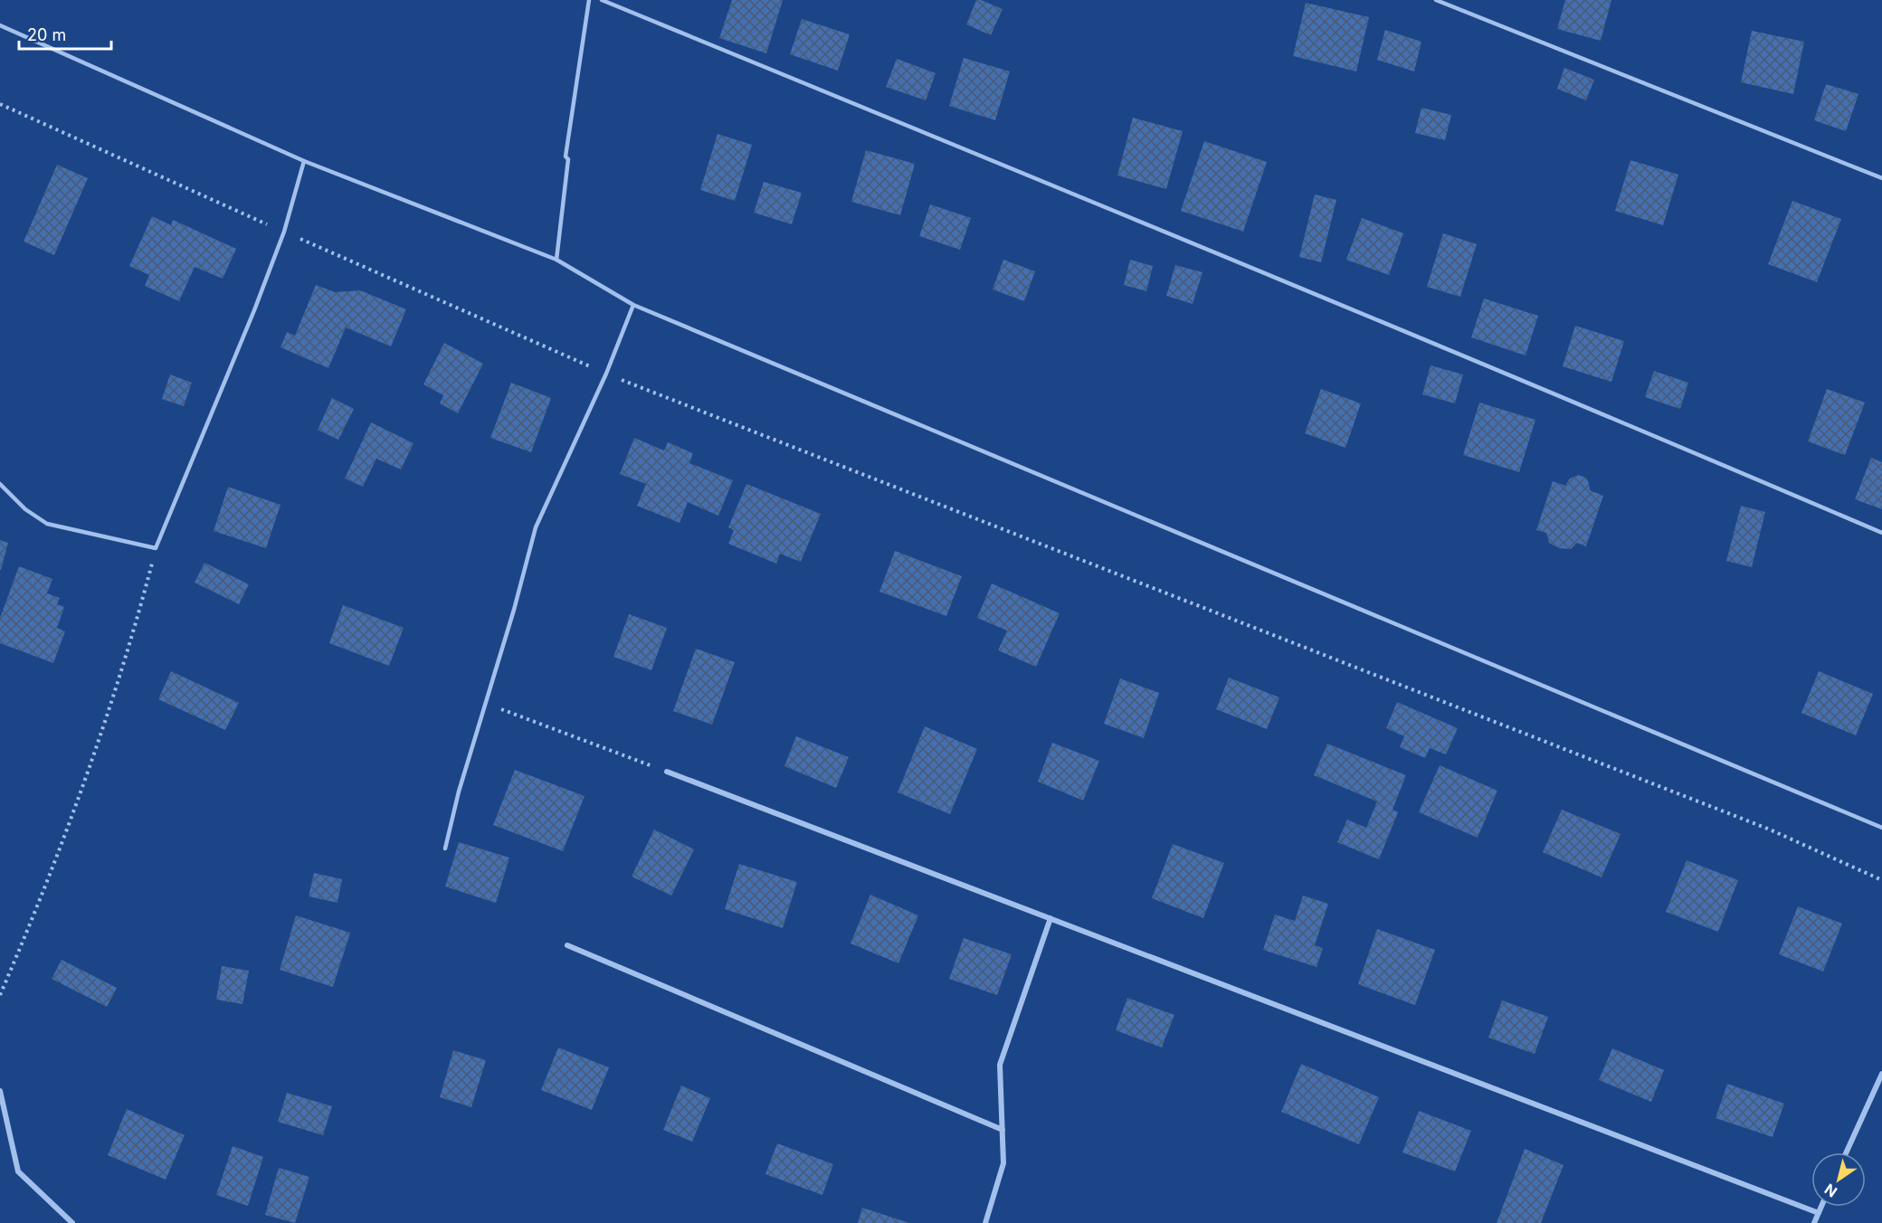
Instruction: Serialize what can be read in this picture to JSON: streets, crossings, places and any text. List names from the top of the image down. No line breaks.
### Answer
{"scale_bar":"20 m","north":"bottom left"}
